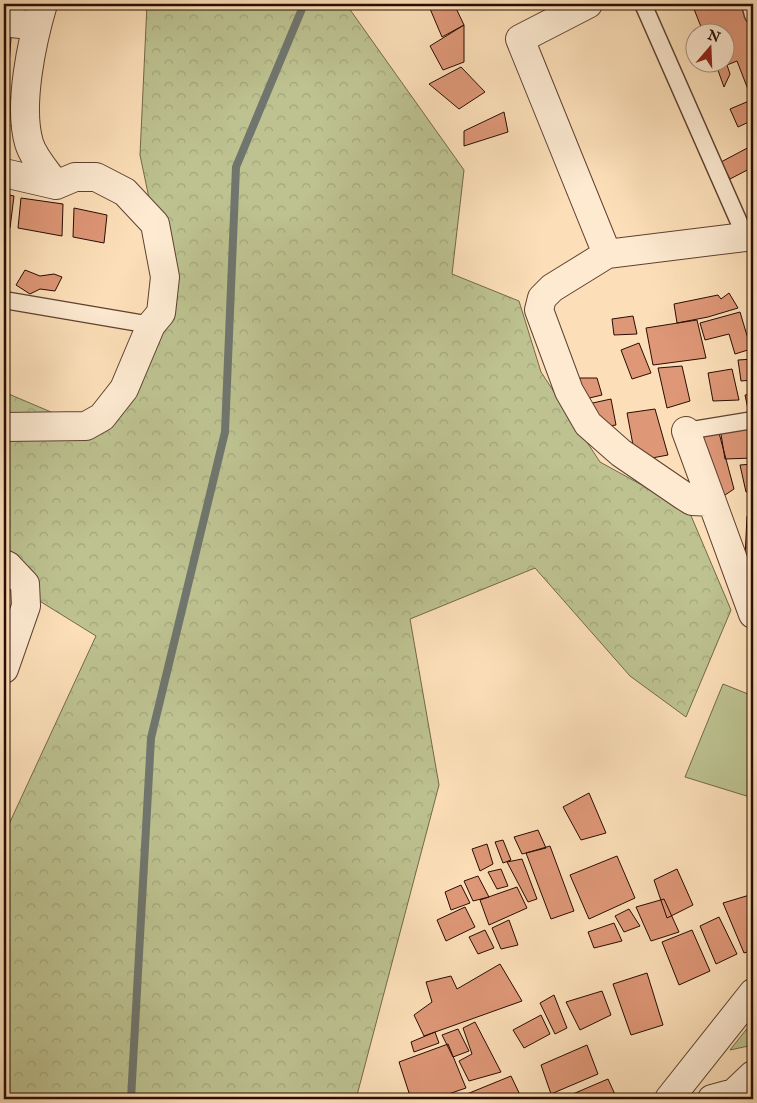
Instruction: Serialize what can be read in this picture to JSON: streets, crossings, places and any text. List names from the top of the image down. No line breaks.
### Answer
{"north":"top"}
